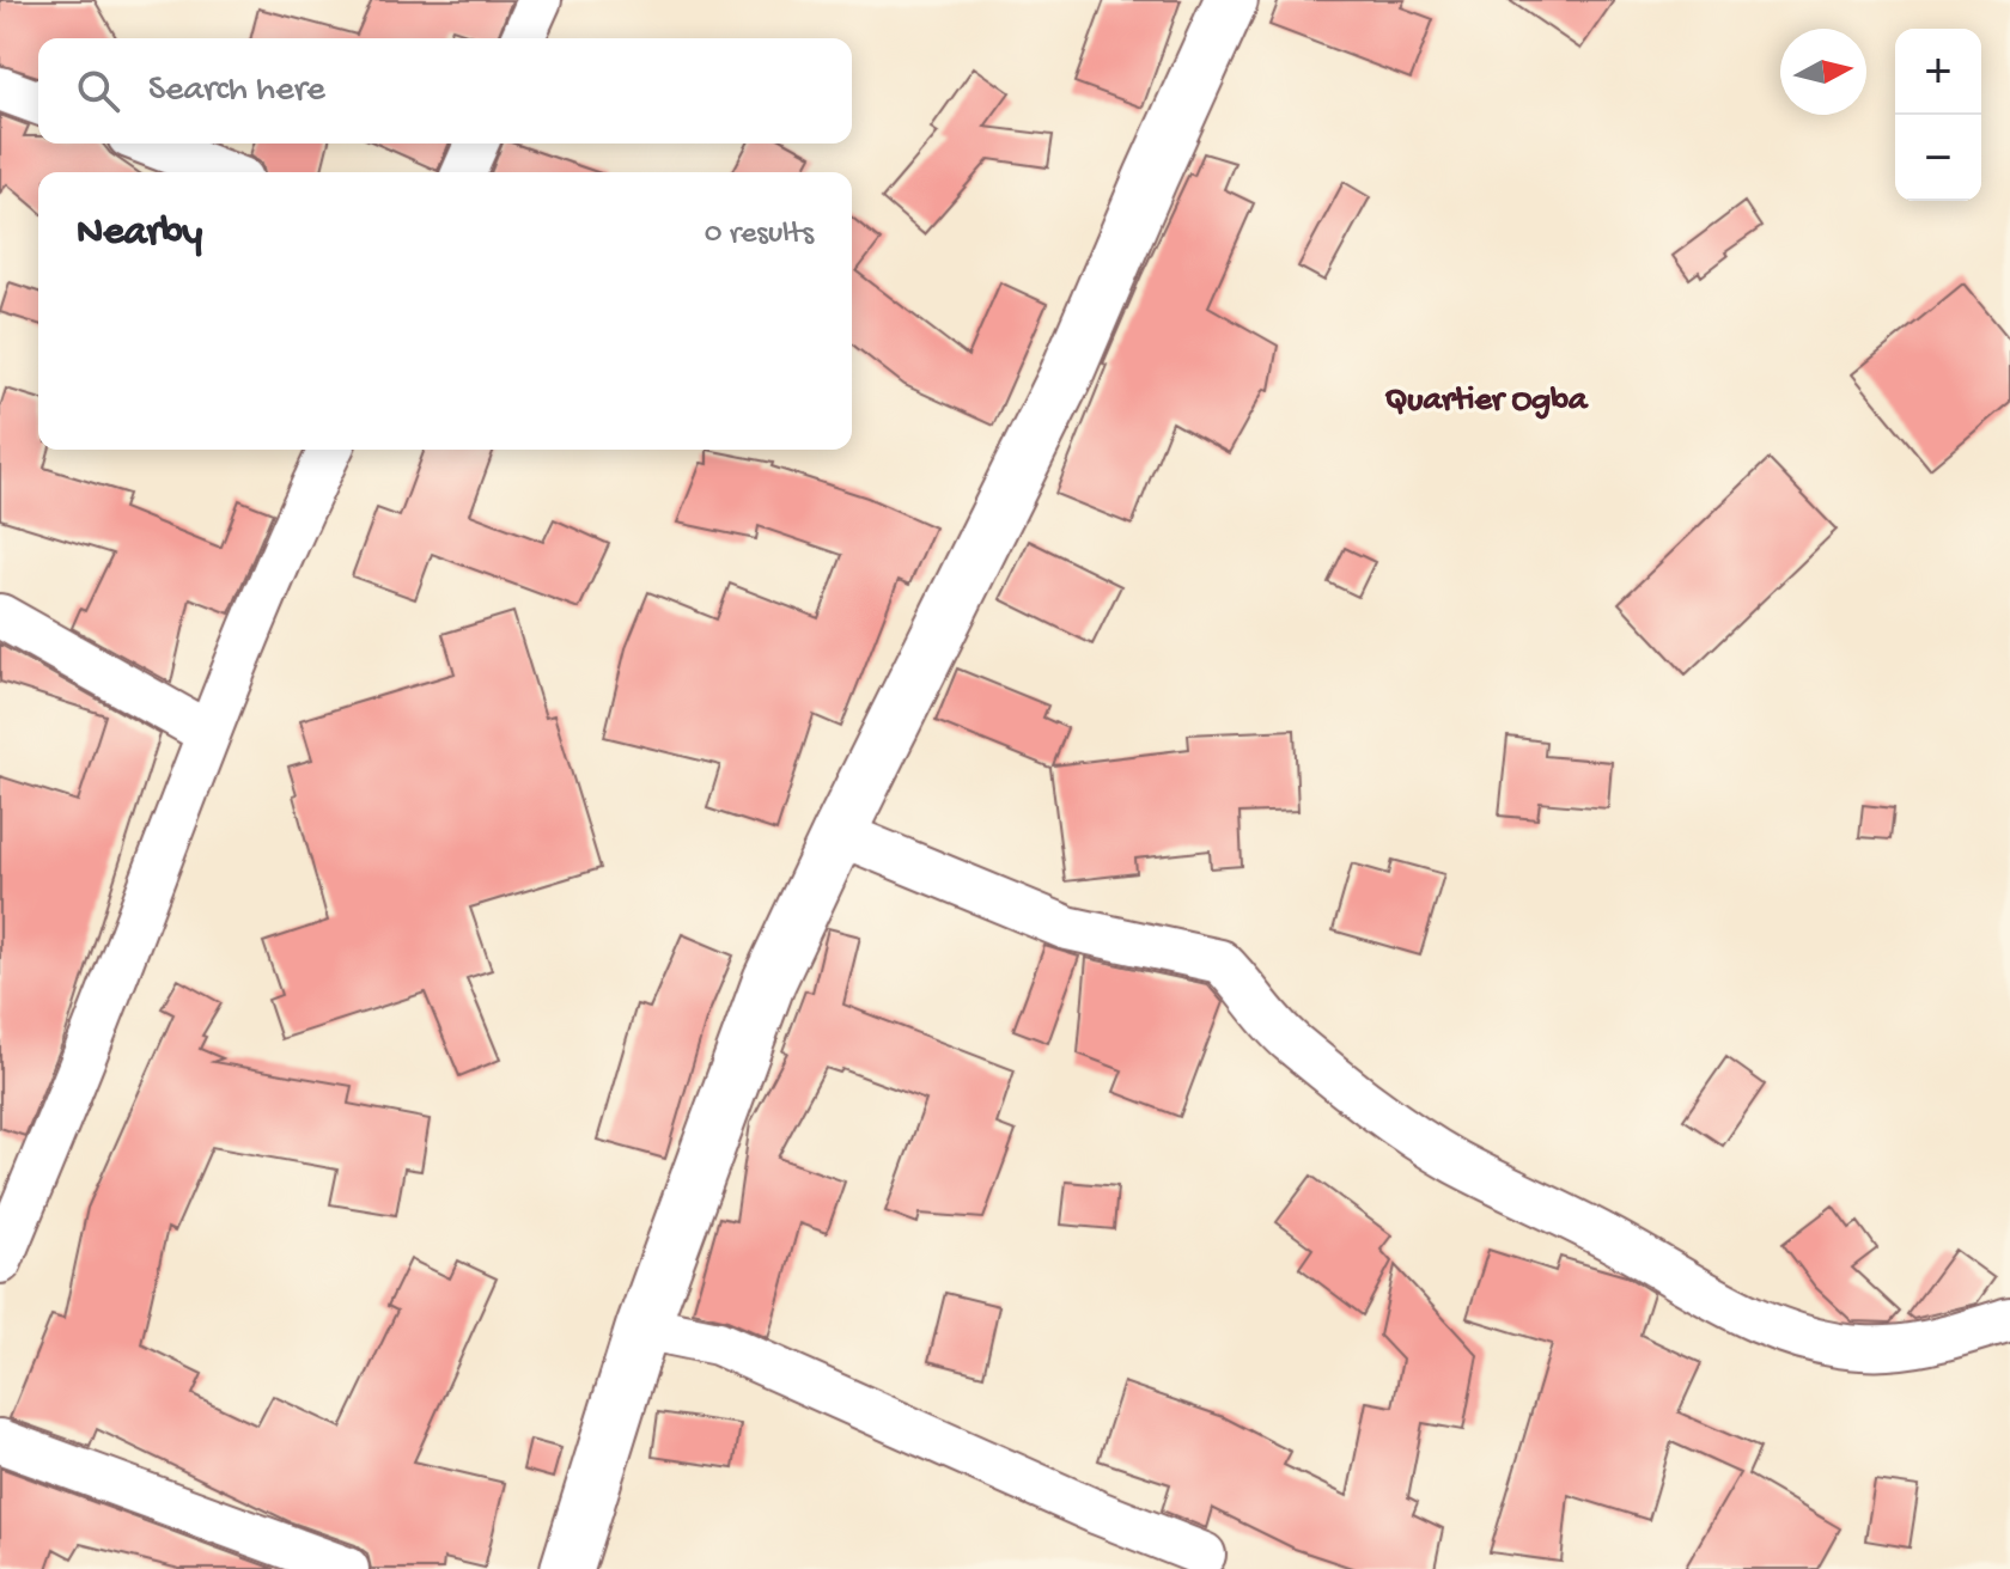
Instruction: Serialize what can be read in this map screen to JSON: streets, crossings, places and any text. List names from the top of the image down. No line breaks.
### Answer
{"districts":["Quartier Ogba"],"north":"right","page":{"map_buttons":["+","−"],"search":"Search here","heading":["Nearby","0 results"]}}
